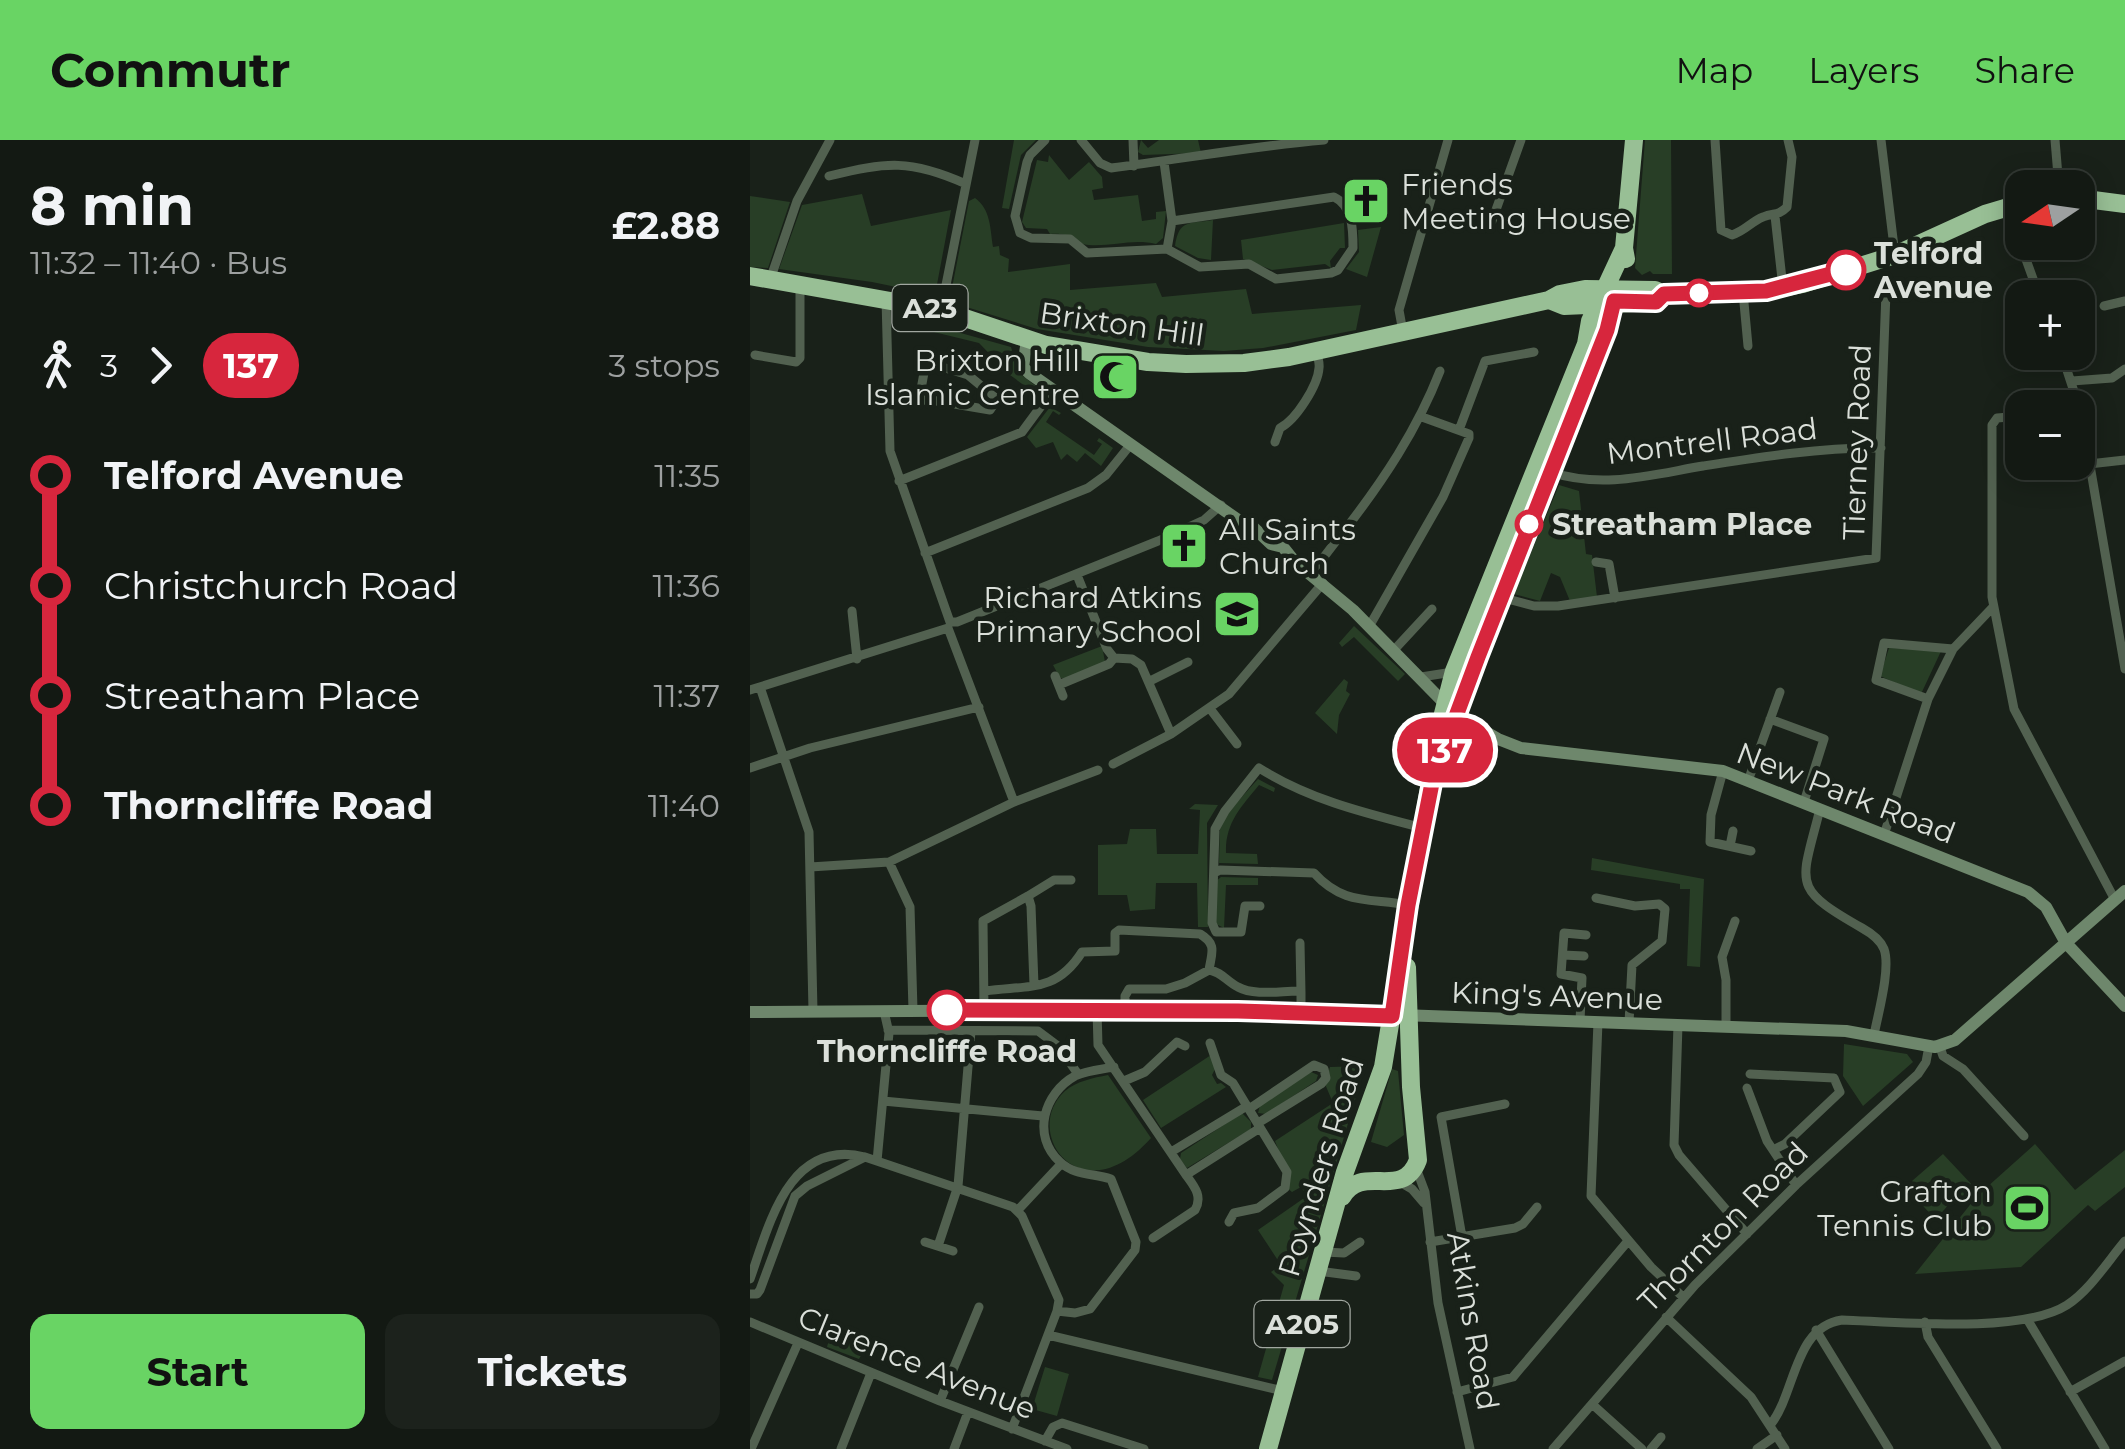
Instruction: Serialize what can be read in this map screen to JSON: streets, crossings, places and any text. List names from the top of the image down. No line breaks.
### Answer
{"streets":{"highway":["A23","Brixton Hill","Poynders Road","Atkins Road","A205"],"main road":["New Park Road","King's Avenue"],"street":["Montrell Road","Tierney Road","Thornton Road","Clarence Avenue"]},"crossings":[["A23","Brixton Hill"],["A23","A205"],["Brixton Hill","New Park Road"],["Brixton Hill","A205"],["Montrell Road","Tierney Road"],["Montrell Road","A205"],["Tierney Road","A205"],["New Park Road","Atkins Road"],["New Park Road","A205"],["King's Avenue","Poynders Road"],["King's Avenue","Thornton Road"],["King's Avenue","Atkins Road"],["Poynders Road","Atkins Road"],["Atkins Road","A205"]],"places":{"church":["Friends Meeting House","All Saints Church"],"other":["Telford Avenue","Streatham Place","Thorncliffe Road"],"mosque":["Brixton Hill Islamic Centre"],"school or university":["Richard Atkins Primary School"],"sports":["Grafton Tennis Club"]},"lines":["bus line 137"],"north":"left","page":{"header":"Commutr","nav":["Map","Layers","Share"],"heading":["8 min","11:32 – 11:40 · Bus","£2.88"],"on_map":"137","map_buttons":["+","−"],"legs":["3","137","3 stops"],"list":[{"name":"Telford Avenue","value":"11:35"},{"name":"Christchurch Road","value":"11:36"},{"name":"Streatham Place","value":"11:37"},{"name":"Thorncliffe Road","value":"11:40"}],"buttons":["Start","Tickets"]}}
